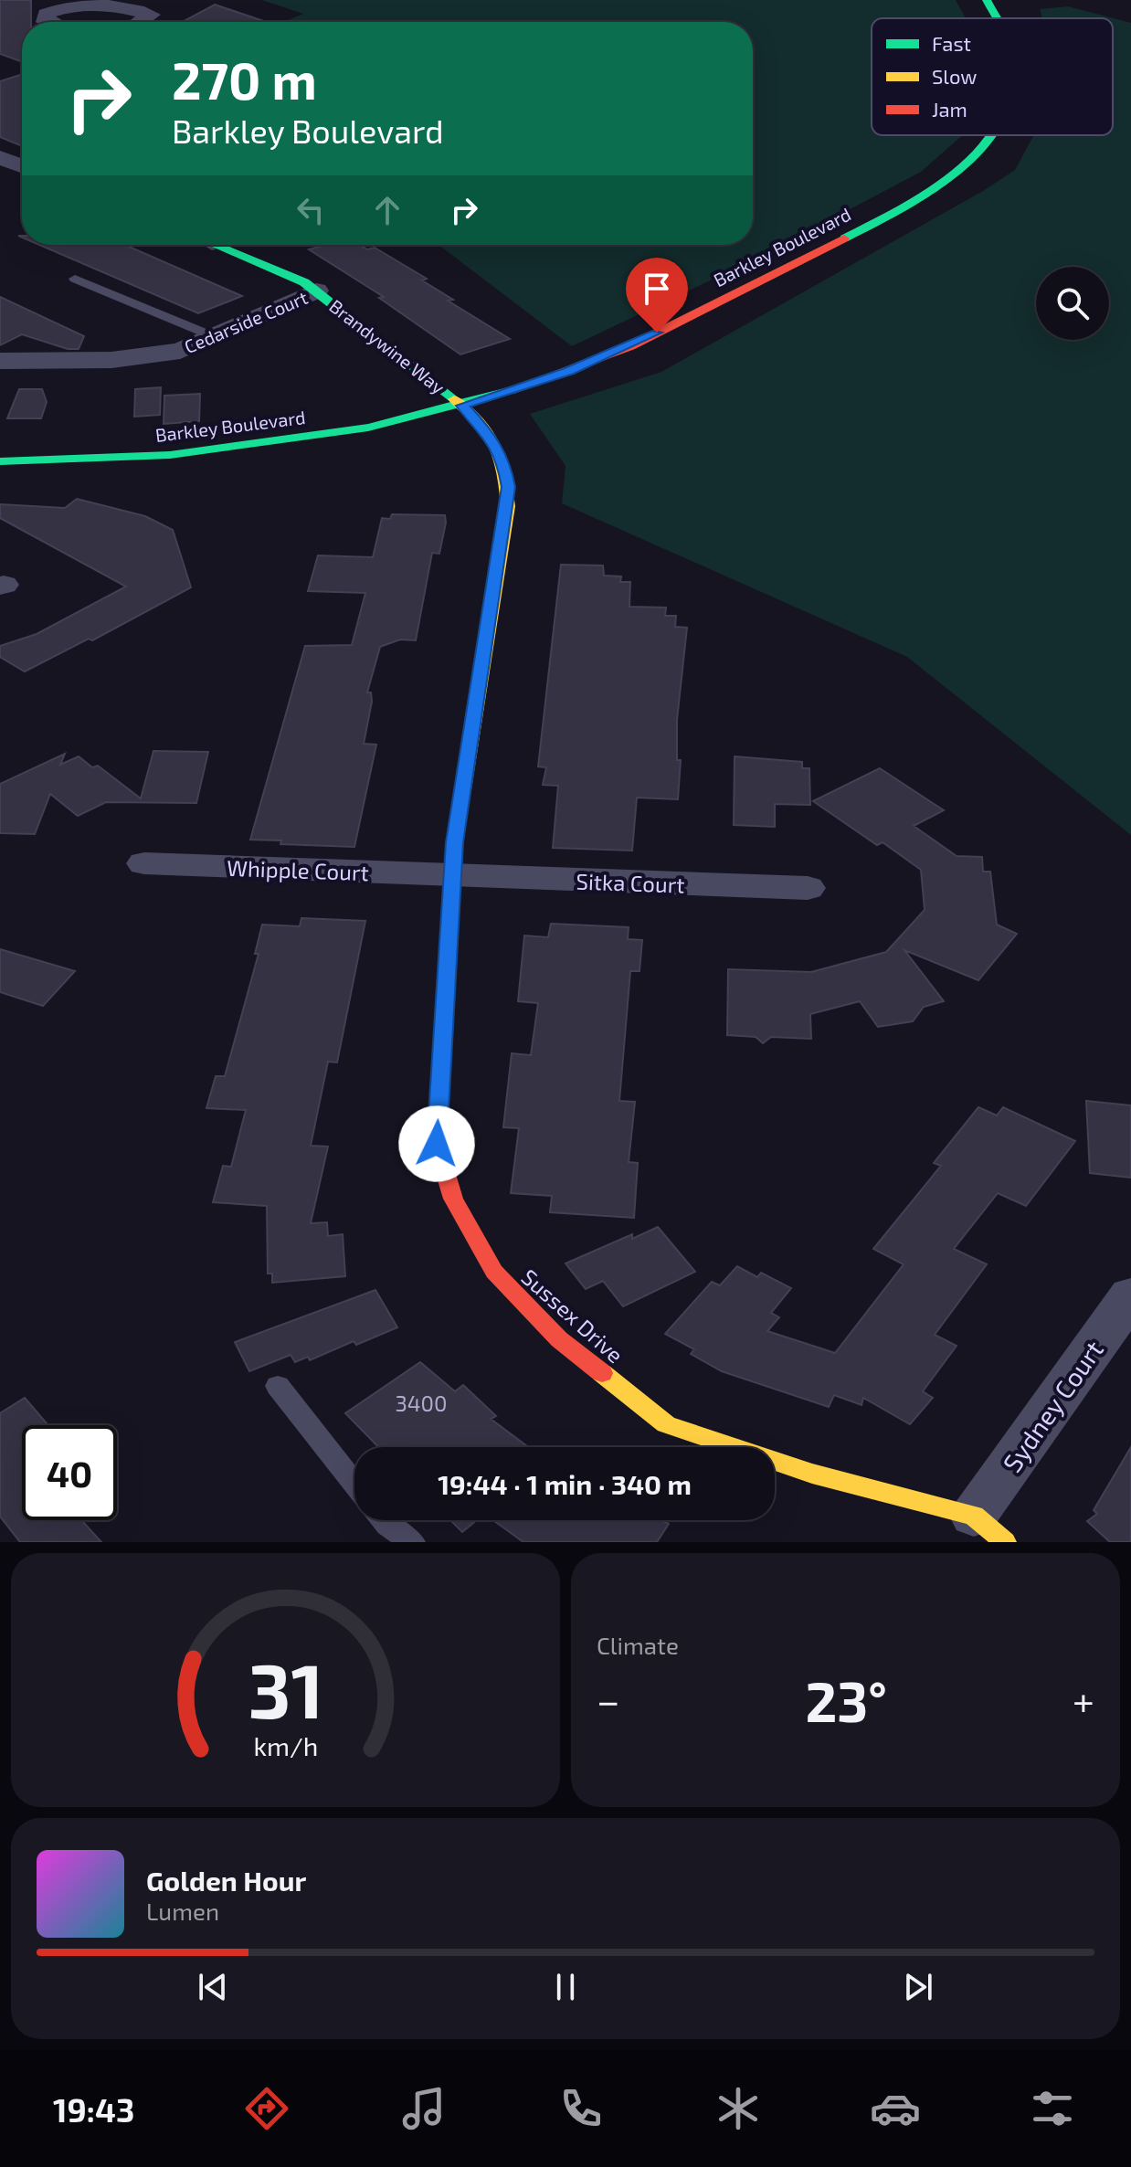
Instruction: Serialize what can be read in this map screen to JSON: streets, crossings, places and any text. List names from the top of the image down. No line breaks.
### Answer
{"streets":{"street":["Barkley Boulevard","Cedarside Court","Brandywine Way","Whipple Court","Sitka Court","Sussex Drive","Sydney Court"]},"crossings":[["Barkley Boulevard","Brandywine Way"],["Barkley Boulevard","Sussex Drive"],["Cedarside Court","Brandywine Way"],["Brandywine Way","Sussex Drive"],["Whipple Court","Sitka Court"],["Whipple Court","Sussex Drive"],["Sitka Court","Sussex Drive"],["Sussex Drive","Sydney Court"]],"house_numbers":["3400"],"legend":["Fast","Slow","Jam"],"page":{"turn":["270 m","Barkley Boulevard"],"limit":"40","trip":"19:44 · 1 min · 340 m","tile":"Climate","heat":["−","23°","+"],"song":["Golden Hour","Lumen"],"tabs":"19:43","gauge":["31","km/h"]}}
